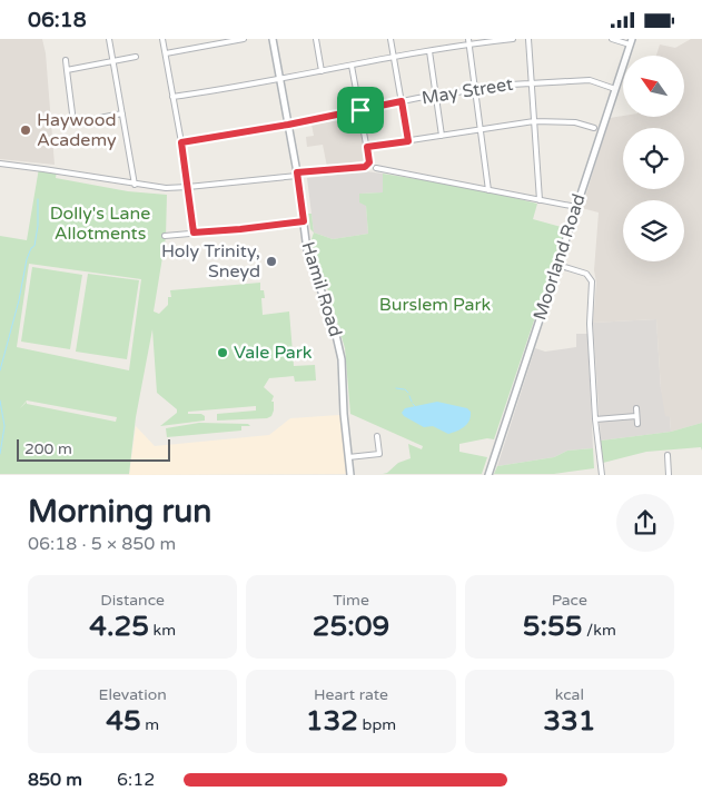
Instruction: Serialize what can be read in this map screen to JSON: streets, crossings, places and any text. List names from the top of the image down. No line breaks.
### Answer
{"streets":{"main road":["Moorland Road","Hamil Road"],"street":["May Street"]},"crossings":[["May Street","Moorland Road"],["May Street","Hamil Road"]],"parks":["Dolly's Lane Allotments","Burslem Park"],"places":["Haywood Academy","Holy Trinity, Sneyd","Vale Park"],"scale_bar":"200 m","north":"top left","page":{"status":"06:18","scale":"200 m","heading":["Morning run","06:18 · 5 × 850 m"],"stats":[["Distance","4.25 km"],["Time","25:09"],["Pace","5:55 /km"],["Elevation","45 m"],["Heart rate","132 bpm"],["kcal","331"]],"list":[{"name":"850 m","note":"6:12"}]}}
